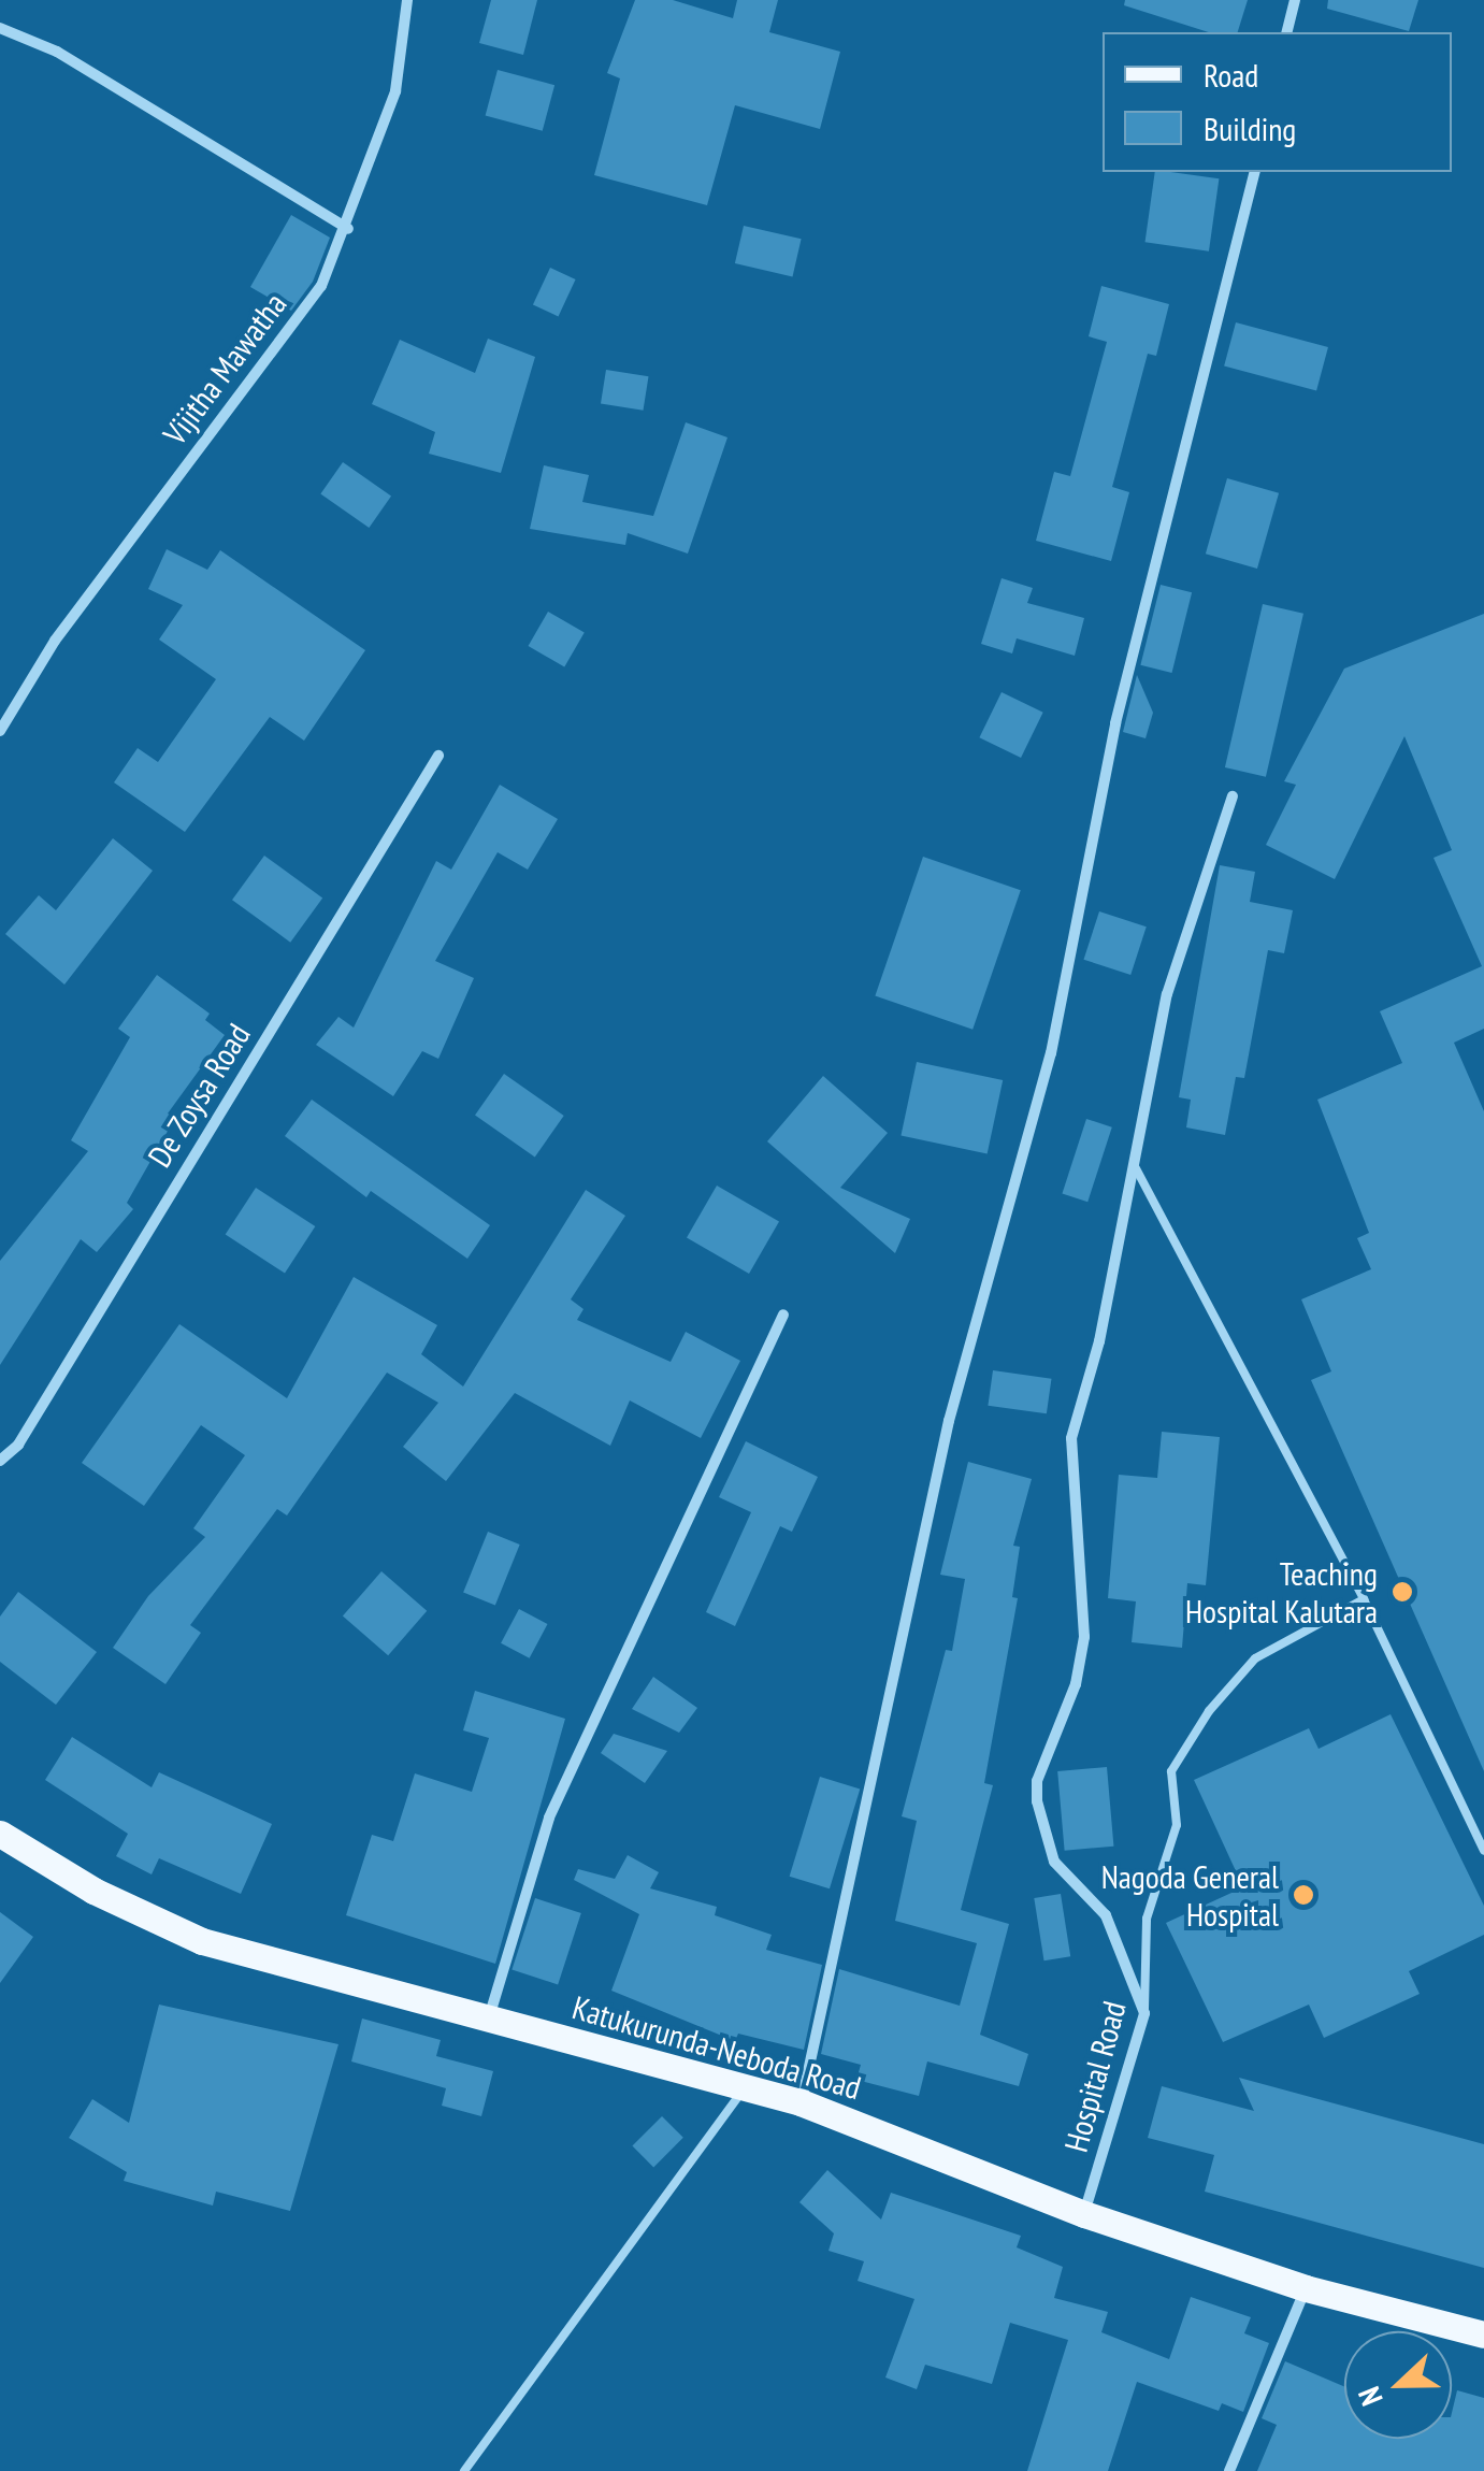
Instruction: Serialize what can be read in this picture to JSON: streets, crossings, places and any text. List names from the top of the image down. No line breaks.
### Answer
{"streets":{"main road":["Katukurunda-Neboda Road"],"street":["Vijitha Mawatha","De Zoysa Road","Hospital Road"]},"crossings":[["Katukurunda-Neboda Road","Hospital Road"]],"places":["Teaching Hospital Kalutara","Nagoda General Hospital"],"legend":["Road","Building"],"north":"left"}
